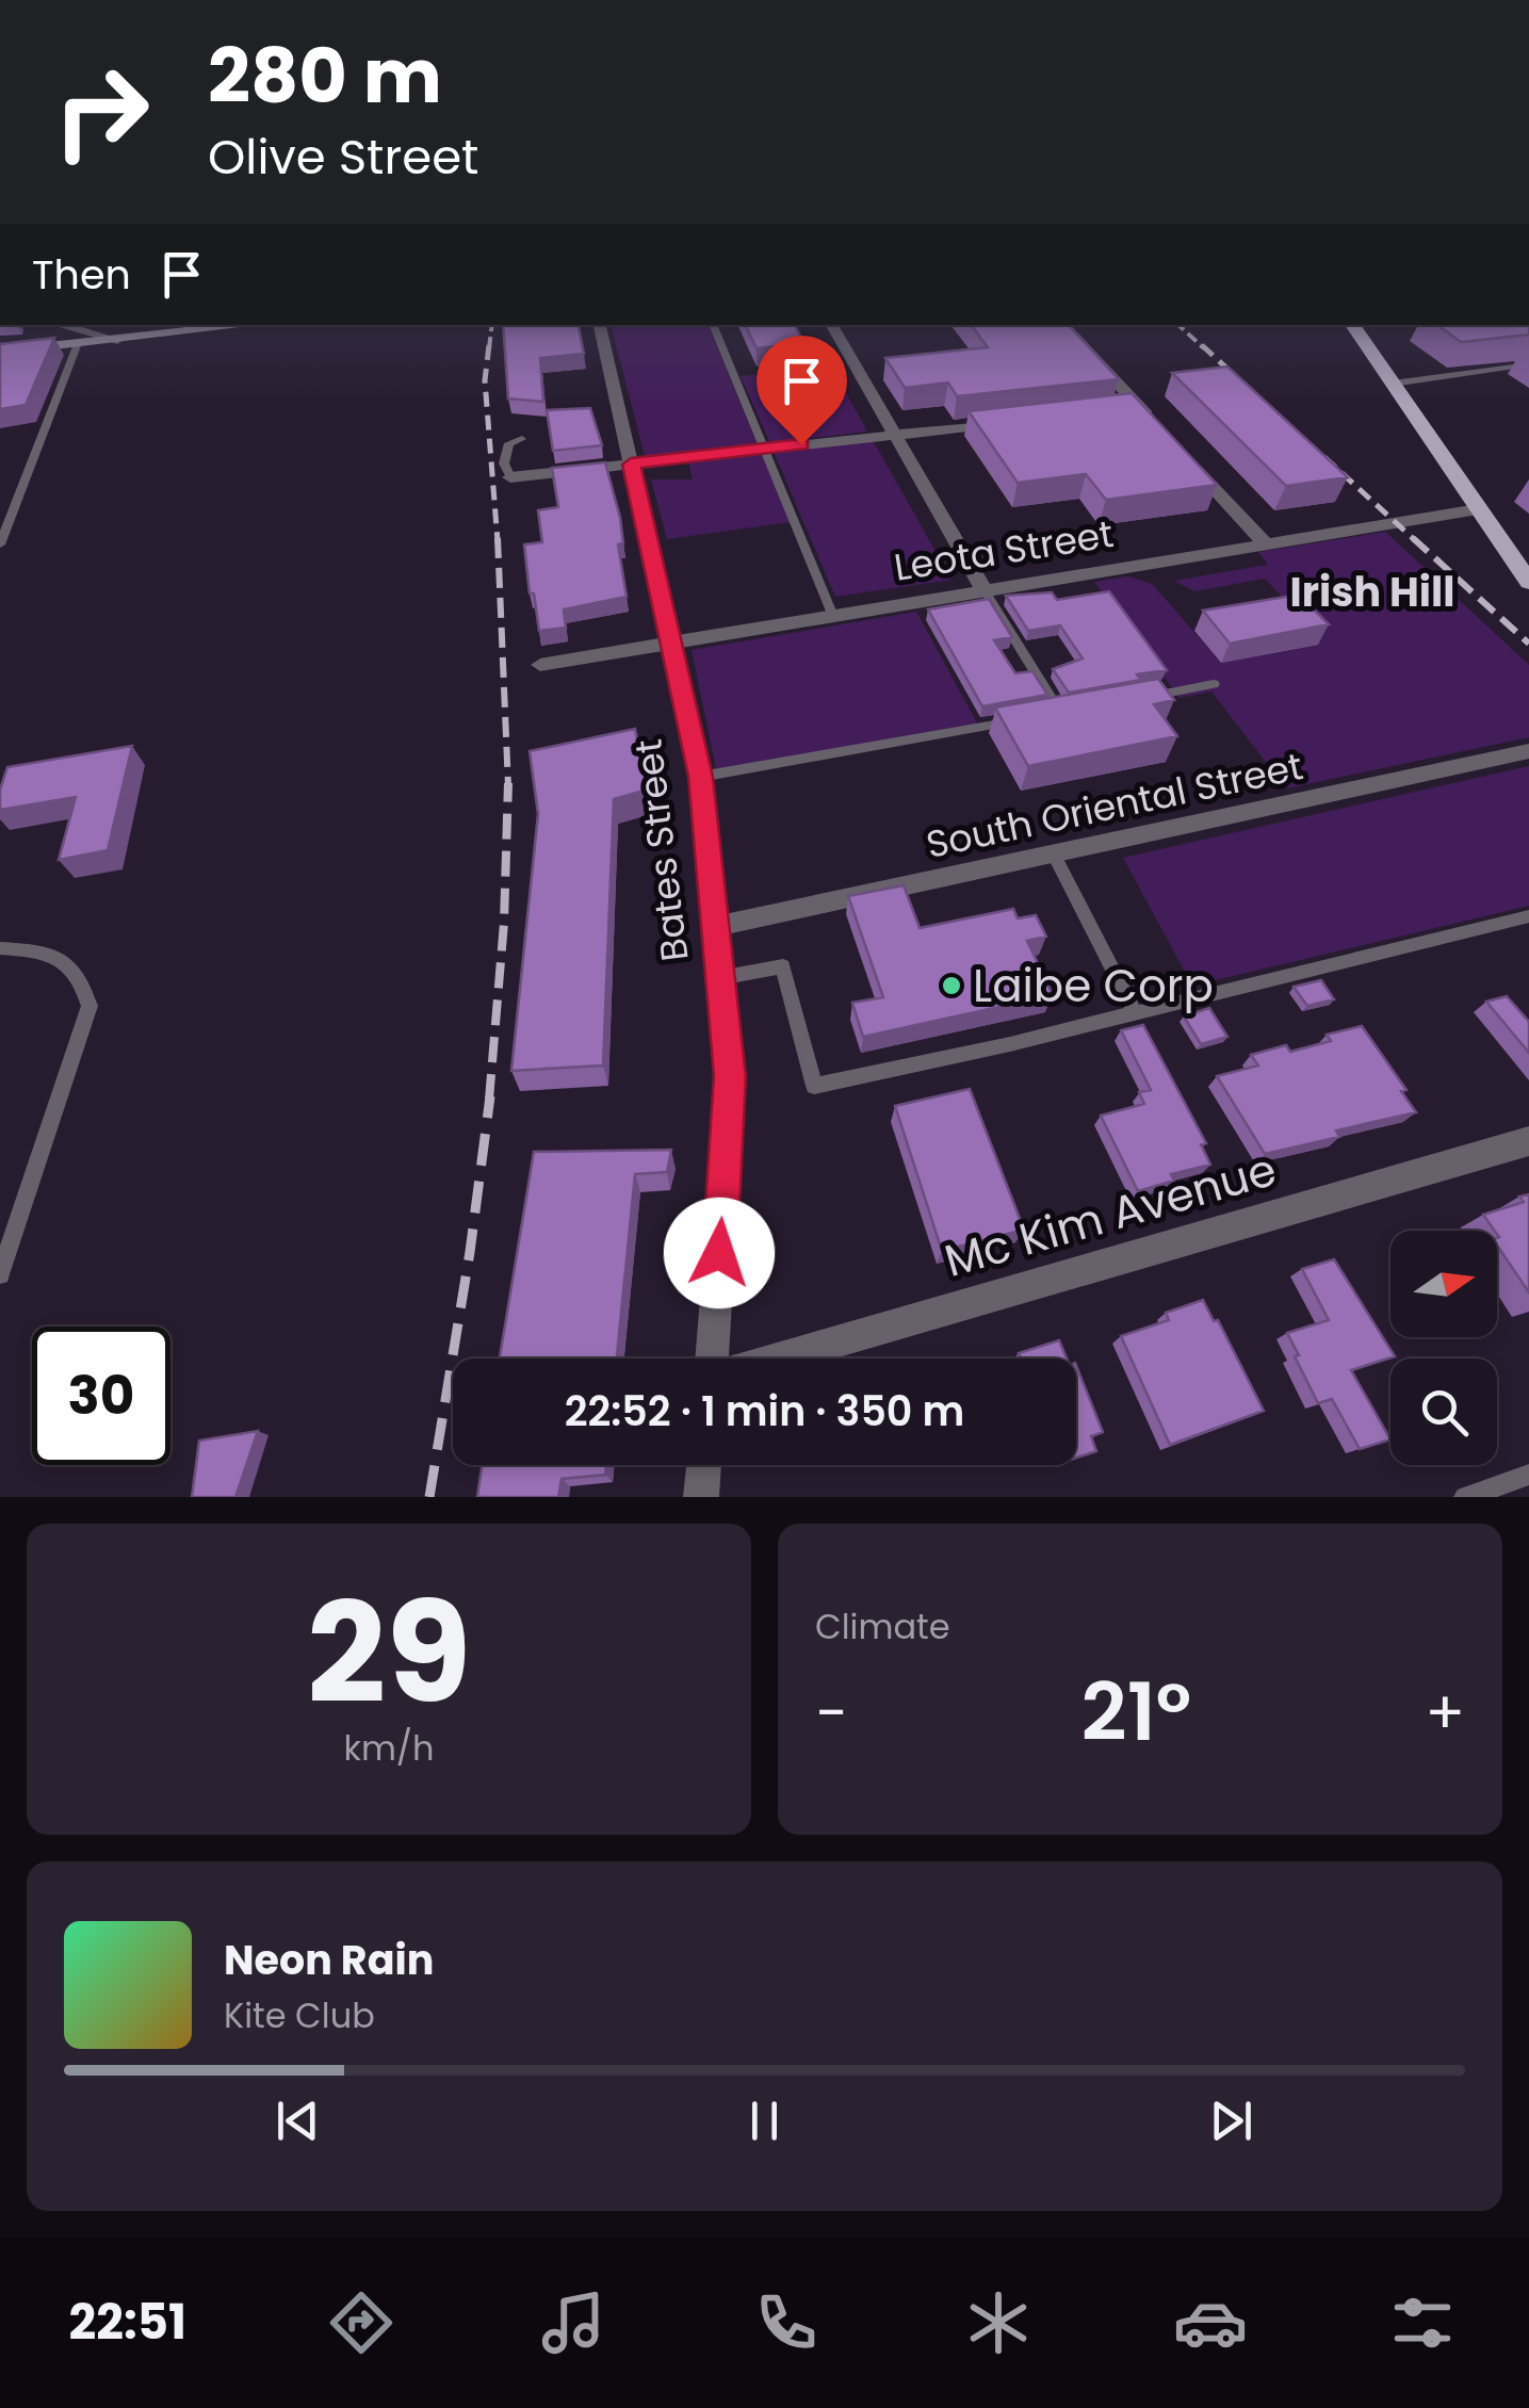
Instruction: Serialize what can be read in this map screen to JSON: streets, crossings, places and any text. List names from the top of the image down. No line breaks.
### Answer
{"streets":{"street":["Leota Street","South Oriental Street","Bates Street","Mc Kim Avenue"]},"crossings":[["Leota Street","Bates Street"],["South Oriental Street","Bates Street"]],"districts":["Irish Hill"],"places":["Laibe Corp"],"north":"right","page":{"turn":["280 m","Olive Street"],"then":"Then","limit":"30","trip":"22:52 · 1 min · 350 m","tile":[["29","km/h"],"Climate"],"heat":["−","21°","+"],"song":["Neon Rain","Kite Club"],"tabs":"22:51"}}
